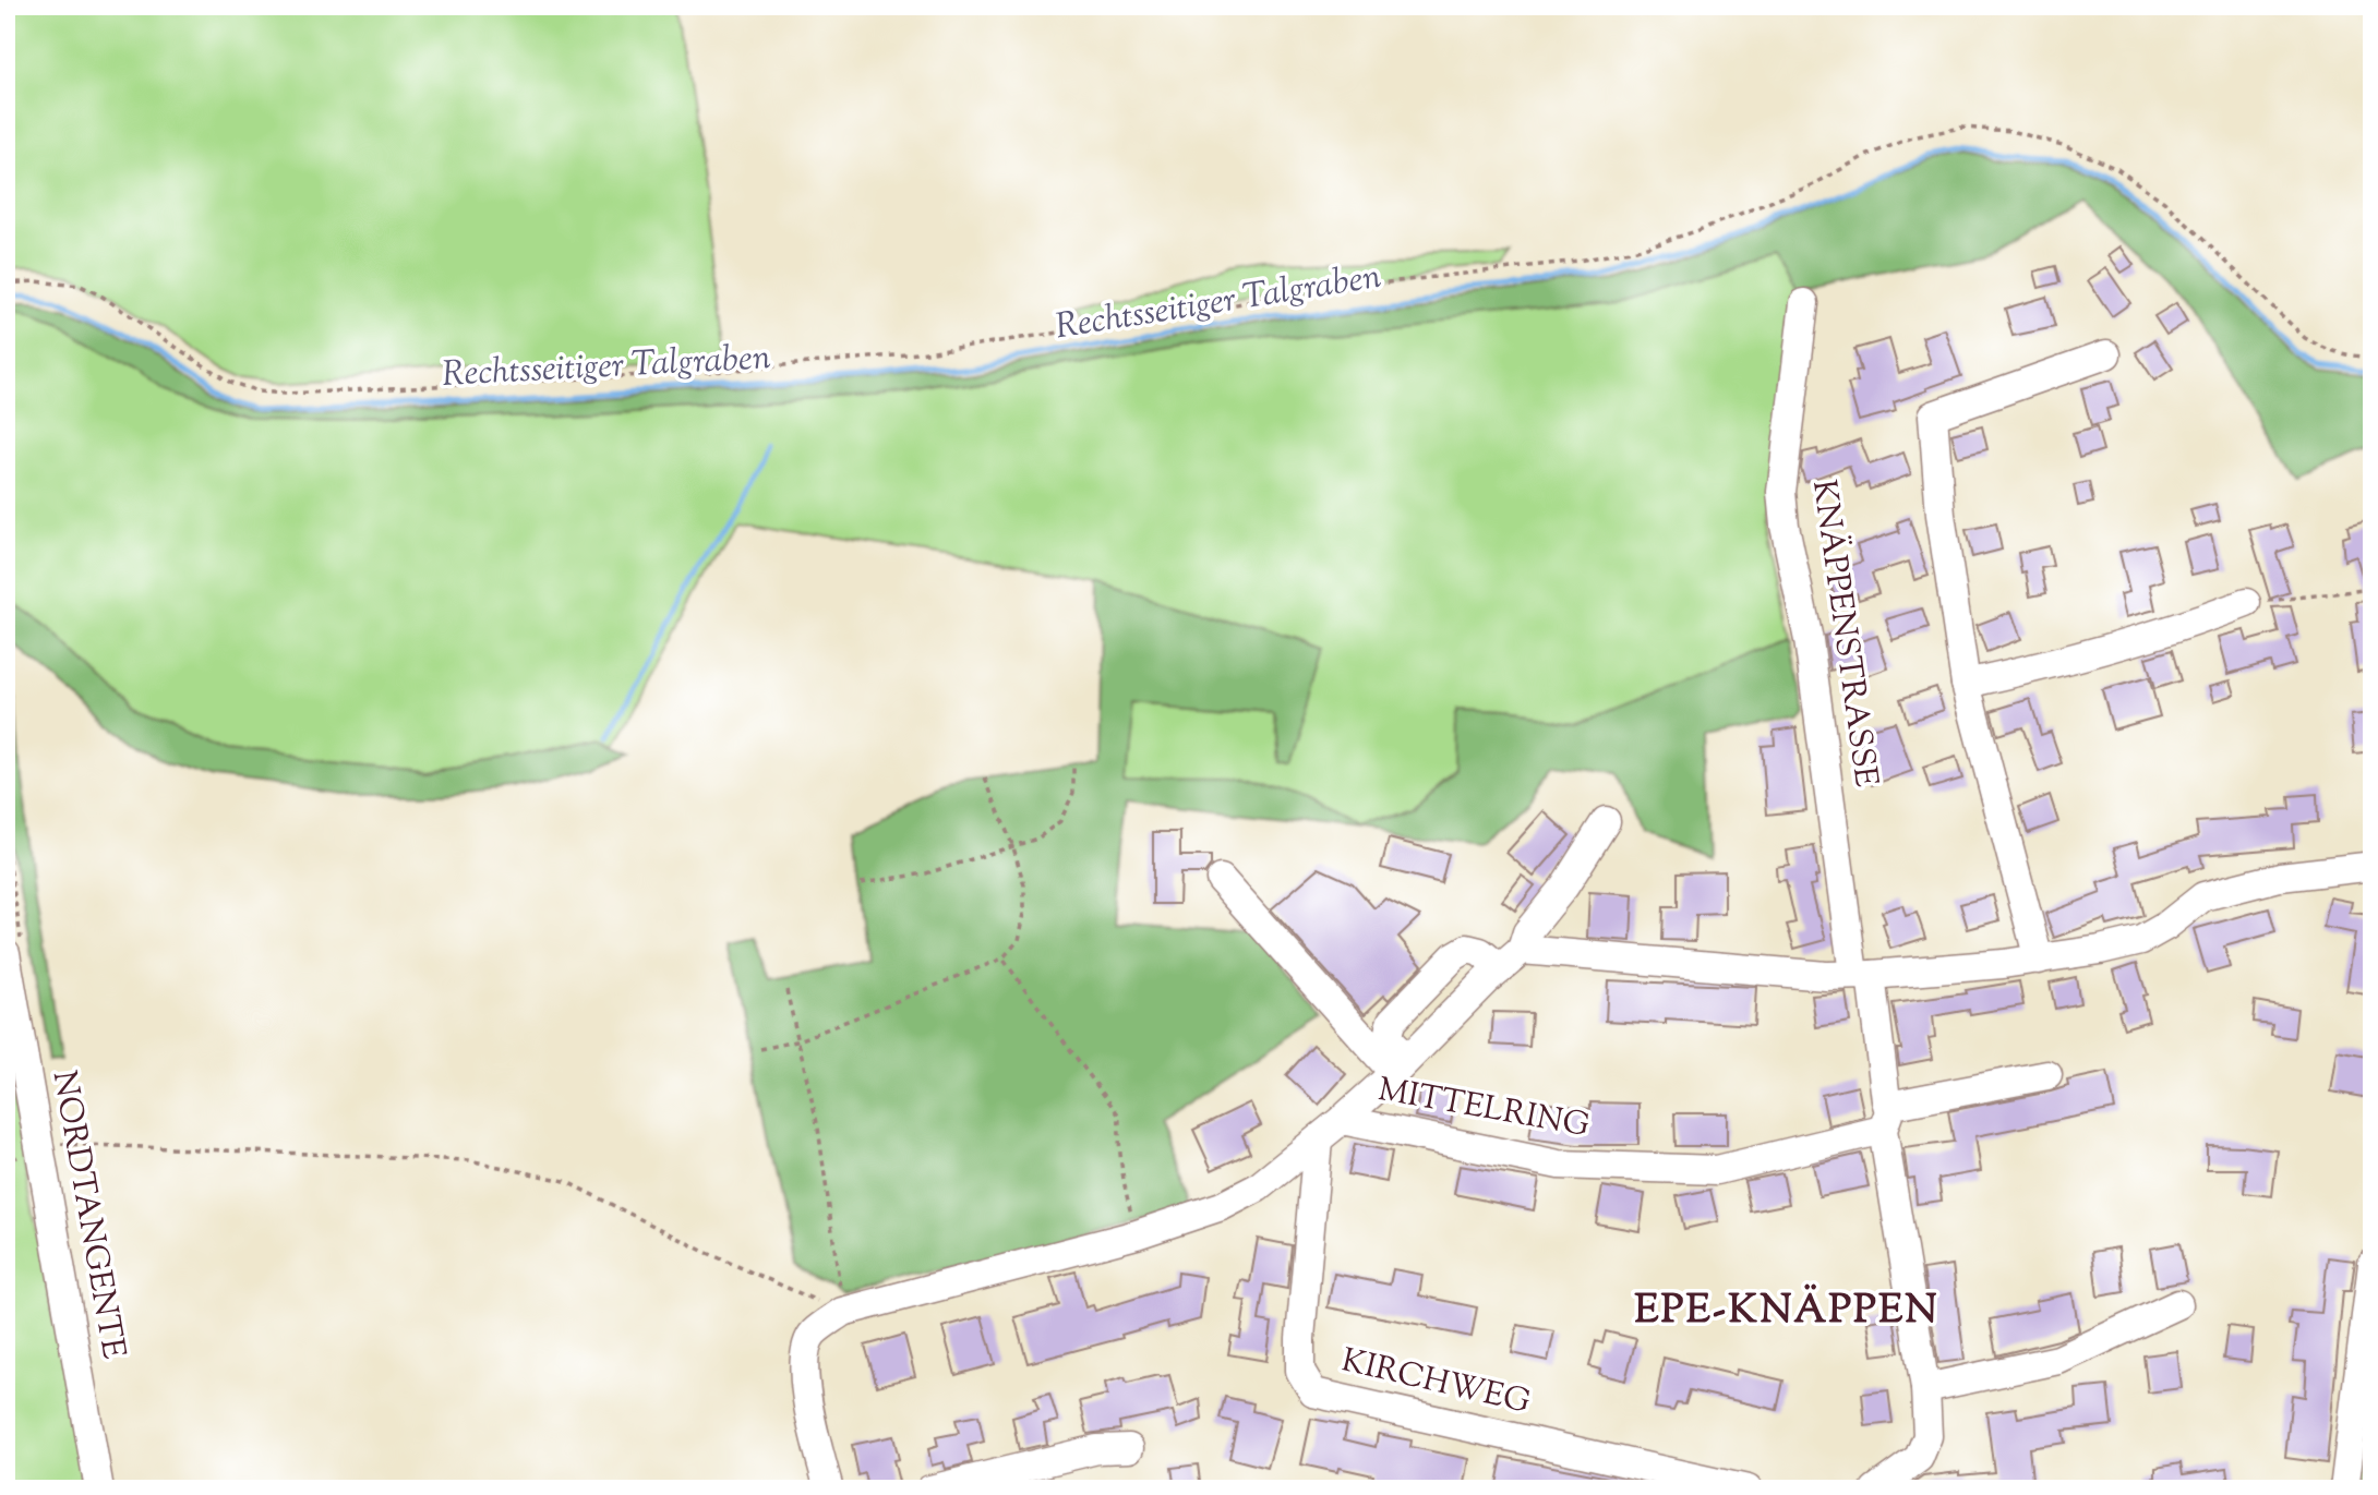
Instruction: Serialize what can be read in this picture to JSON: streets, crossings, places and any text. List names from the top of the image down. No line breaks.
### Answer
{"streets":{"street":["KNÄPPENSTRASSE","MITTELRING","NORDTANGENTE","KIRCHWEG"]},"crossings":[["KNÄPPENSTRASSE","MITTELRING"]],"districts":["EPE-KNÄPPEN"],"water":["Rechtsseitiger Talgraben"]}
